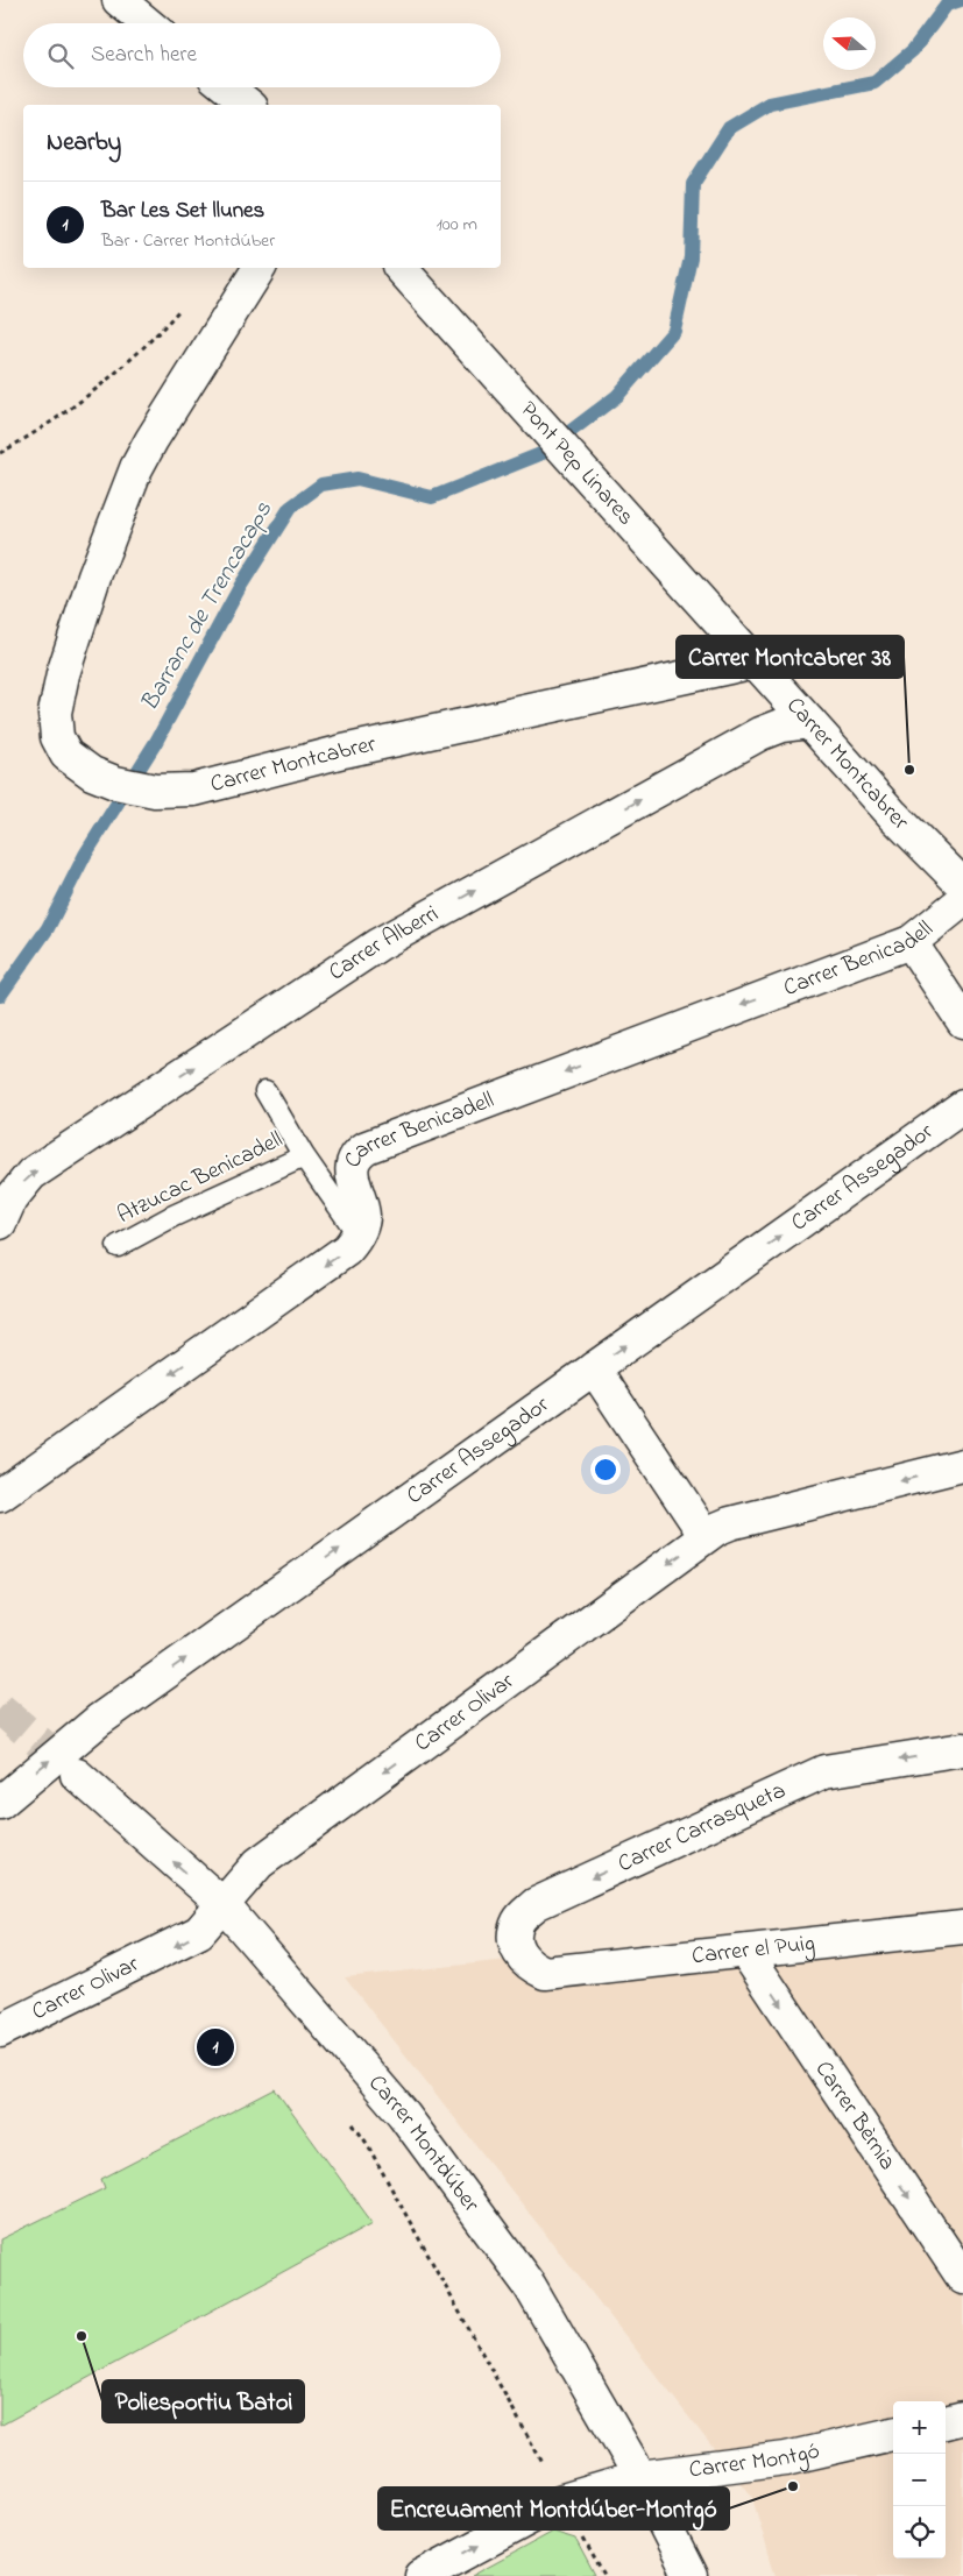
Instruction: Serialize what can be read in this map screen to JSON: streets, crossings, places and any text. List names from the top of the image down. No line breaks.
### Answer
{"streets":{"street":["Pont Pep Linares","Carrer Montcabrer","Carrer Alberri","Carrer Benicadell","Carrer Assegador","Carrer Olivar","Carrer Carrasqueta","Carrer el Puig","Carrer Bèrnia","Carrer Montdúber","Carrer Montgó"],"lane":["Atzucac Benicadell"]},"crossings":[["Pont Pep Linares","Carrer Montcabrer"],["Carrer Montcabrer","Carrer Alberri"],["Carrer Olivar","Carrer Montdúber"],["Carrer Carrasqueta","Carrer el Puig"],["Carrer el Puig","Carrer Bèrnia"],["Carrer Montdúber","Carrer Montgó"]],"one_way":["Carrer Alberri","Carrer Benicadell","Carrer Olivar","Carrer Carrasqueta","Carrer Bèrnia"],"water":["Barranc de Trencacaps"],"places":["Carrer Montcabrer 38","Poliesportiu Batoi","Encreuament Montdúber-Montgó"],"north":"left","page":{"search":"Search here","heading":"Nearby","list":[{"mark":"1","name":"Bar Les Set llunes","note":"Bar · Carrer Montdúber","value":"100 m"}],"pins":"1","map_buttons":["+","−"]}}
